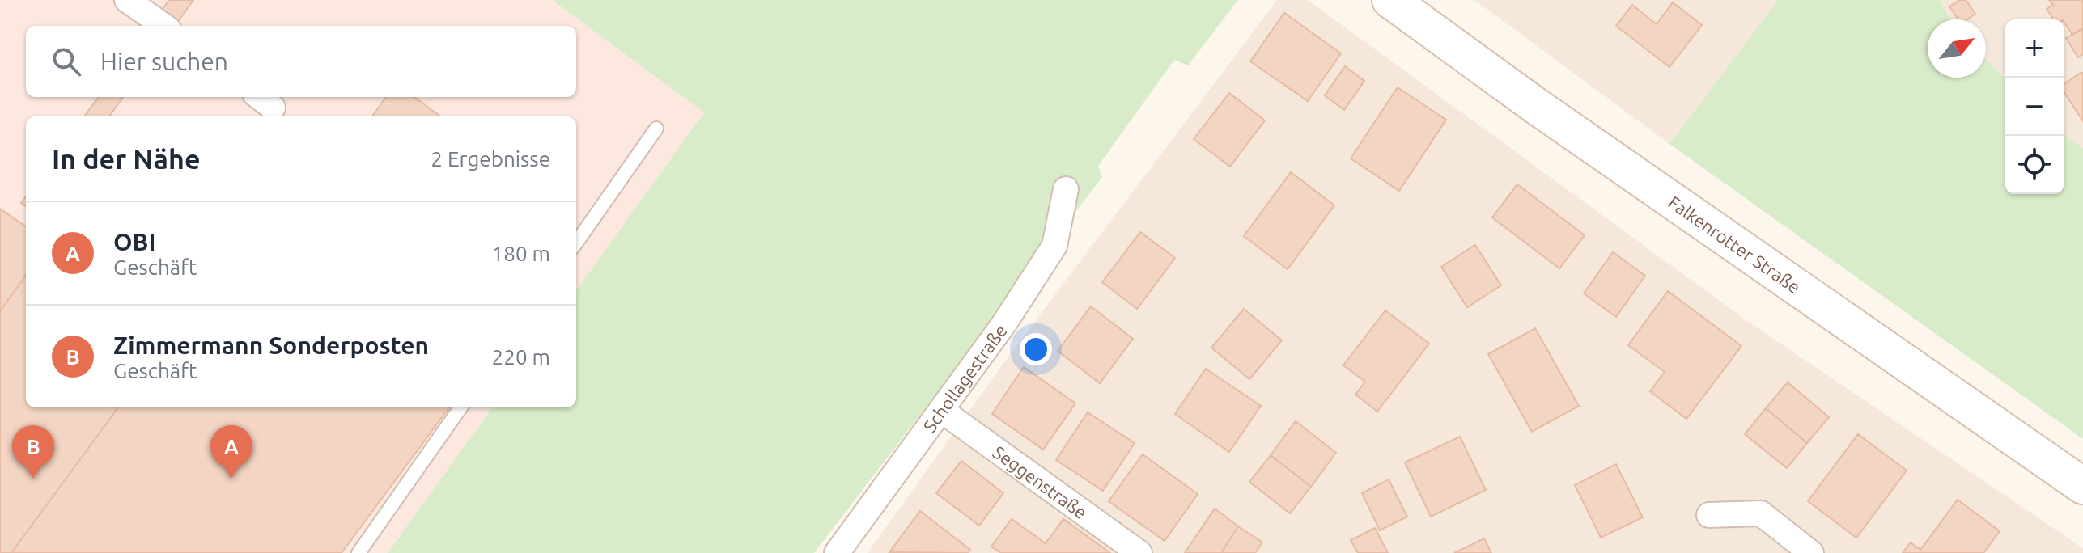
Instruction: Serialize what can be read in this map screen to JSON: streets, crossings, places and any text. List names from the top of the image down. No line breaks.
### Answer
{"streets":{"main road":["Falkenrotter Straße"],"street":["Schollagestraße","Seggenstraße"]},"crossings":[["Schollagestraße","Seggenstraße"]],"north":"top right","page":{"map_buttons":["+","−"],"search":"Hier suchen","heading":["In der Nähe","2 Ergebnisse"],"list":[{"mark":"A","name":"OBI","note":"Geschäft","value":"180 m"},{"mark":"B","name":"Zimmermann Sonderposten","note":"Geschäft","value":"220 m"}],"pins":["A","B"]}}
